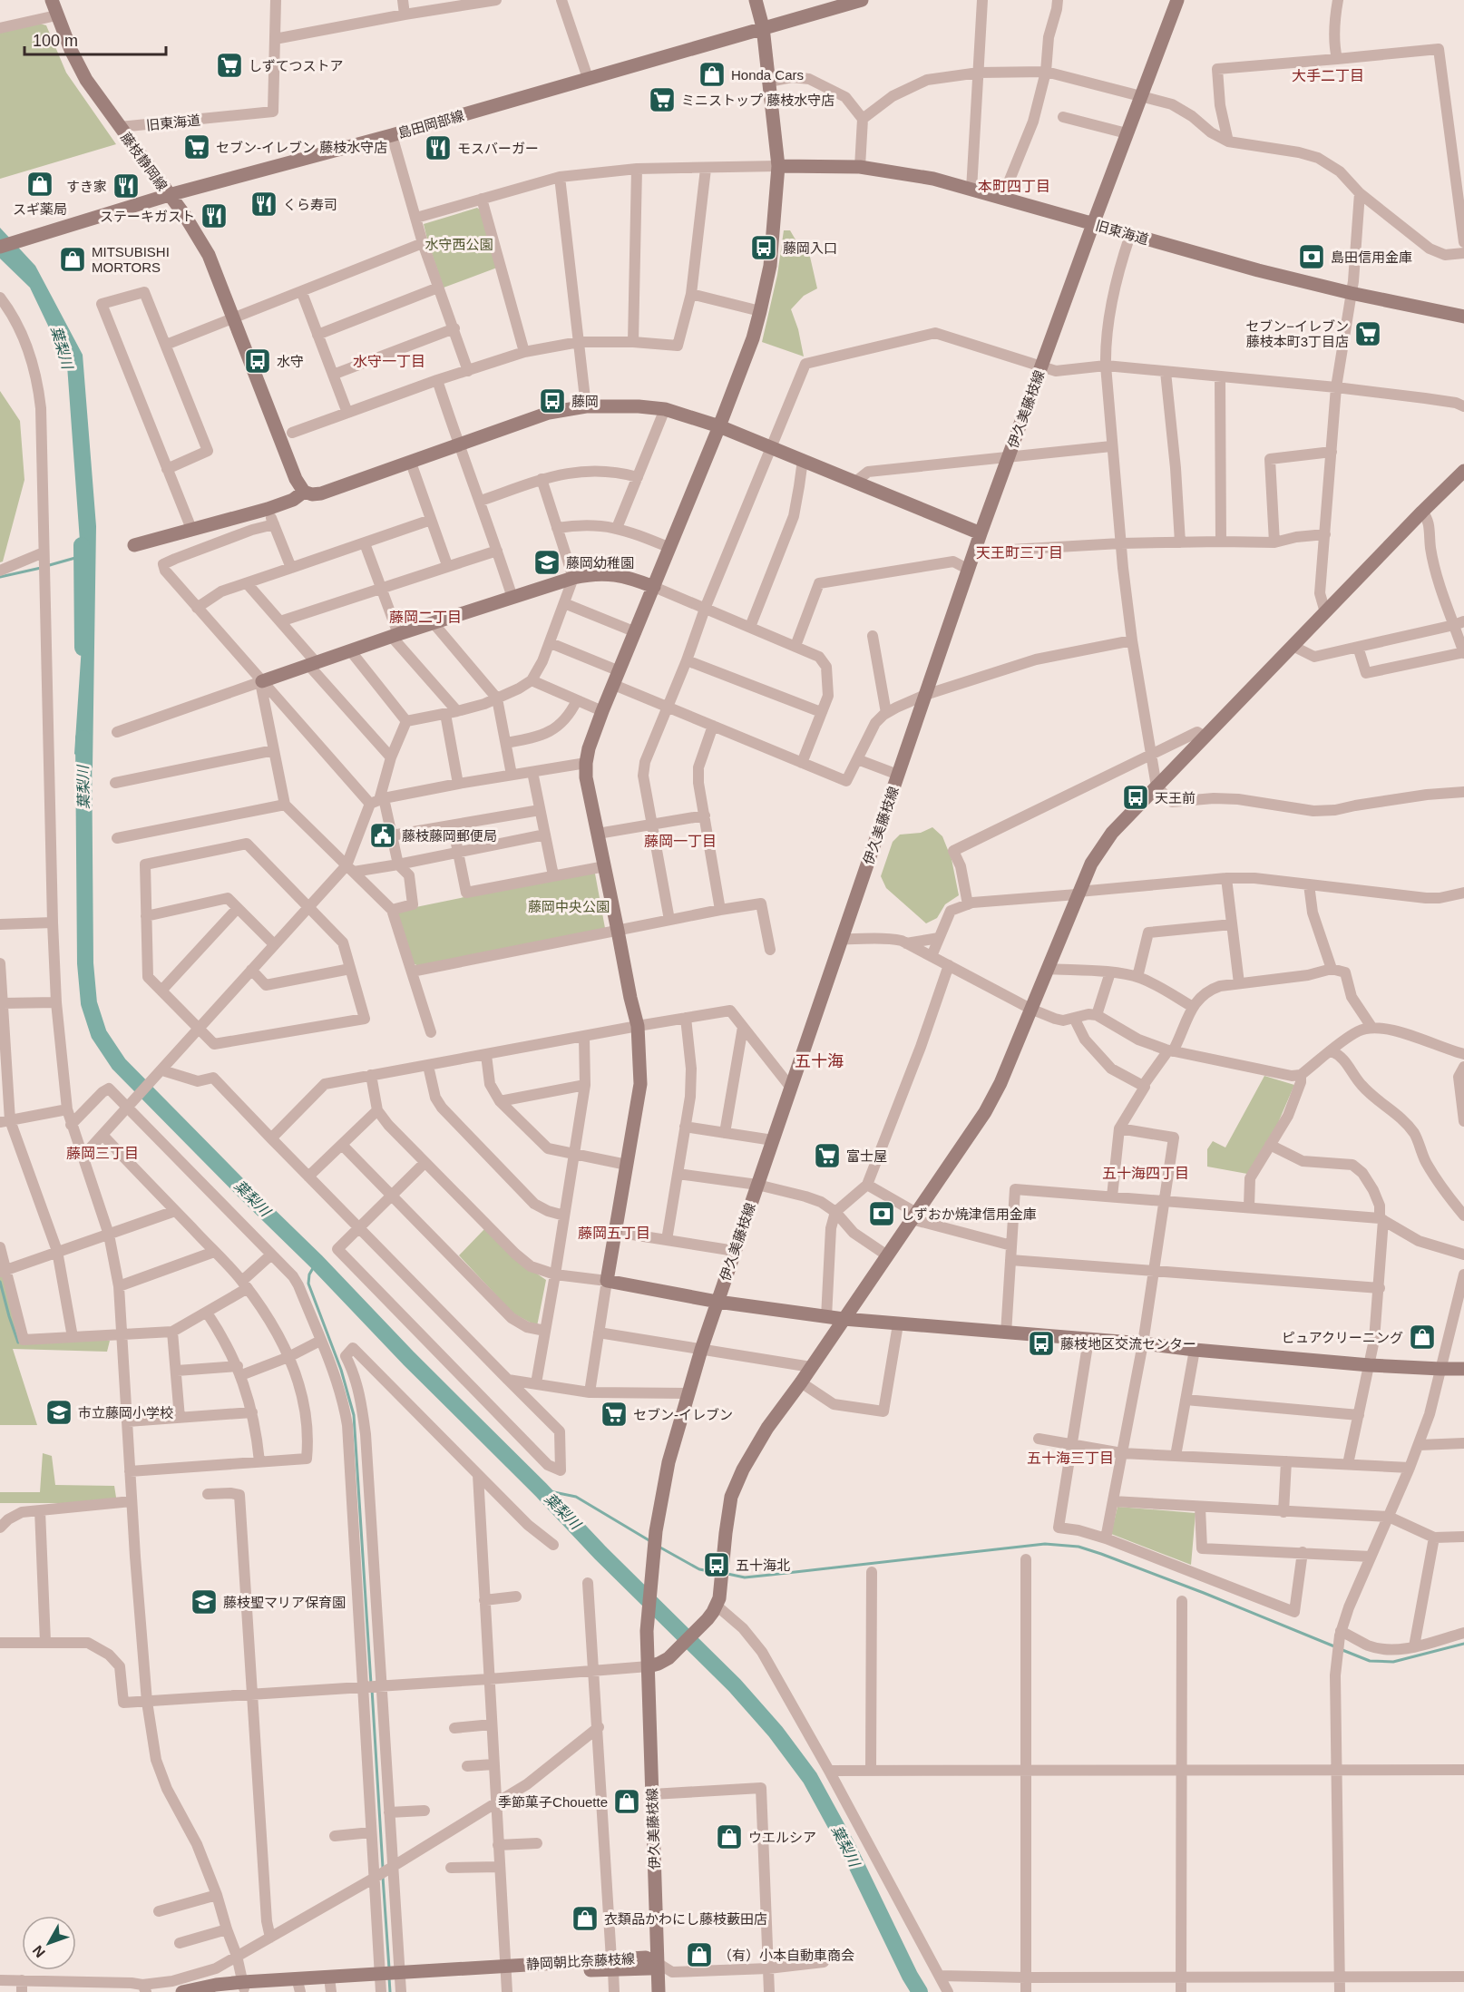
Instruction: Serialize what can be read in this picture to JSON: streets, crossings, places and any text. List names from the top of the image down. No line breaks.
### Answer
{"streets":{"main road":["旧東海道","島田岡部線","藤枝静岡線","伊久美藤枝線","静岡朝比奈藤枝線"]},"crossings":[["旧東海道","藤枝静岡線"],["旧東海道","伊久美藤枝線"],["島田岡部線","藤枝静岡線"],["伊久美藤枝線","静岡朝比奈藤枝線"]],"districts":["大手二丁目","本町四丁目","水守一丁目","天王町三丁目","藤岡二丁目","藤岡一丁目","五十海","藤岡三丁目","五十海四丁目","藤岡五丁目","五十海三丁目"],"water":["葉梨川"],"parks":["水守西公園","藤岡中央公園"],"places":{"supermarket":["しずてつストア","ミニストップ 藤枝水守店","セブン-イレブン 藤枝水守店","セブン−イレブン 藤枝本町3丁目店","富士屋","セブン-イレブン"],"shop":["Honda Cars","スギ薬局","MITSUBISHI MORTORS","ピュアクリーニング","季節菓子Chouette","ウエルシア","衣類品かわにし藤枝藪田店","（有）小本自動車商会"],"restaurant":["モスバーガー","すき家","くら寿司","ステーキガスト"],"bus stop":["藤岡入口","水守","藤岡","天王前","藤枝地区交流センター","五十海北"],"bank":["島田信用金庫","しずおか焼津信用金庫"],"school or university":["藤岡幼稚園","市立藤岡小学校","藤枝聖マリア保育園"],"public building":["藤枝藤岡郵便局"]},"scale_bar":"100 m","north":"bottom left"}
